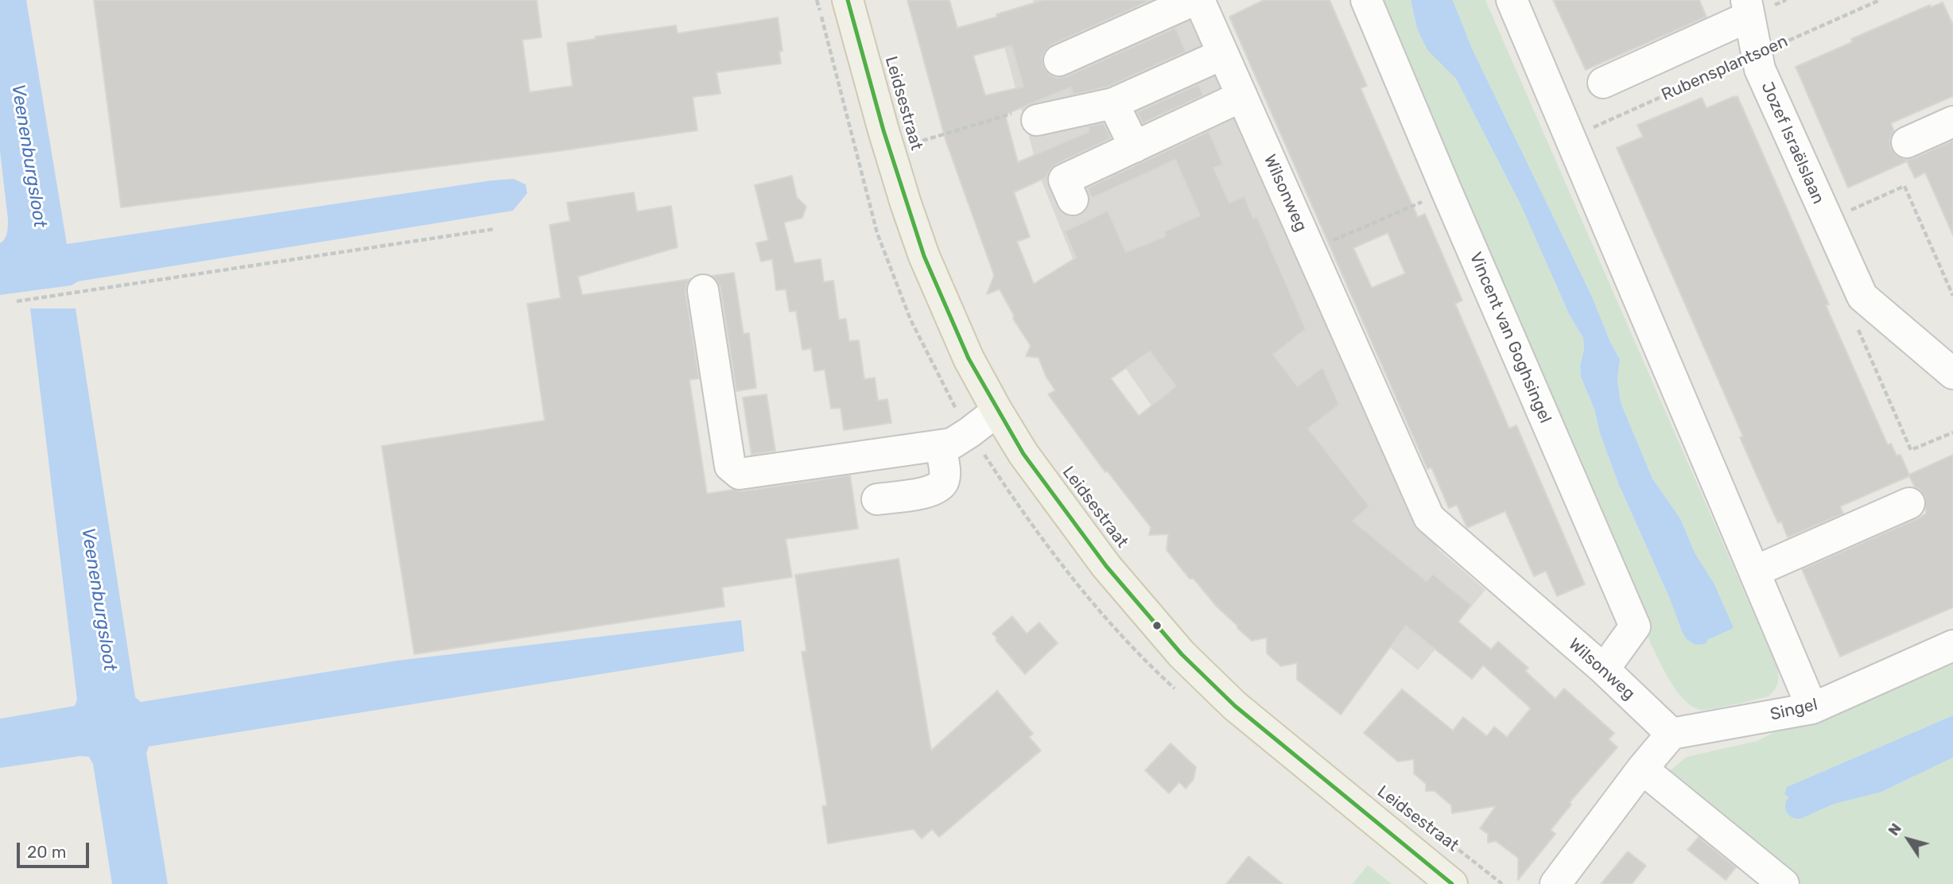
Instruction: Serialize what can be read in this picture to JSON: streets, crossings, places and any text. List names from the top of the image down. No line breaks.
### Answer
{"streets":{"main road":["Leidsestraat"],"street":["Jozef Israëlslaan","Wilsonweg","Vincent van Goghsingel","Singel"],"path":["Rubensplantsoen"]},"crossings":[["Rubensplantsoen","Jozef Israëlslaan"],["Wilsonweg","Vincent van Goghsingel"],["Wilsonweg","Singel"]],"water":["Veenenburgsloot"],"scale_bar":"20 m","north":"top left"}
